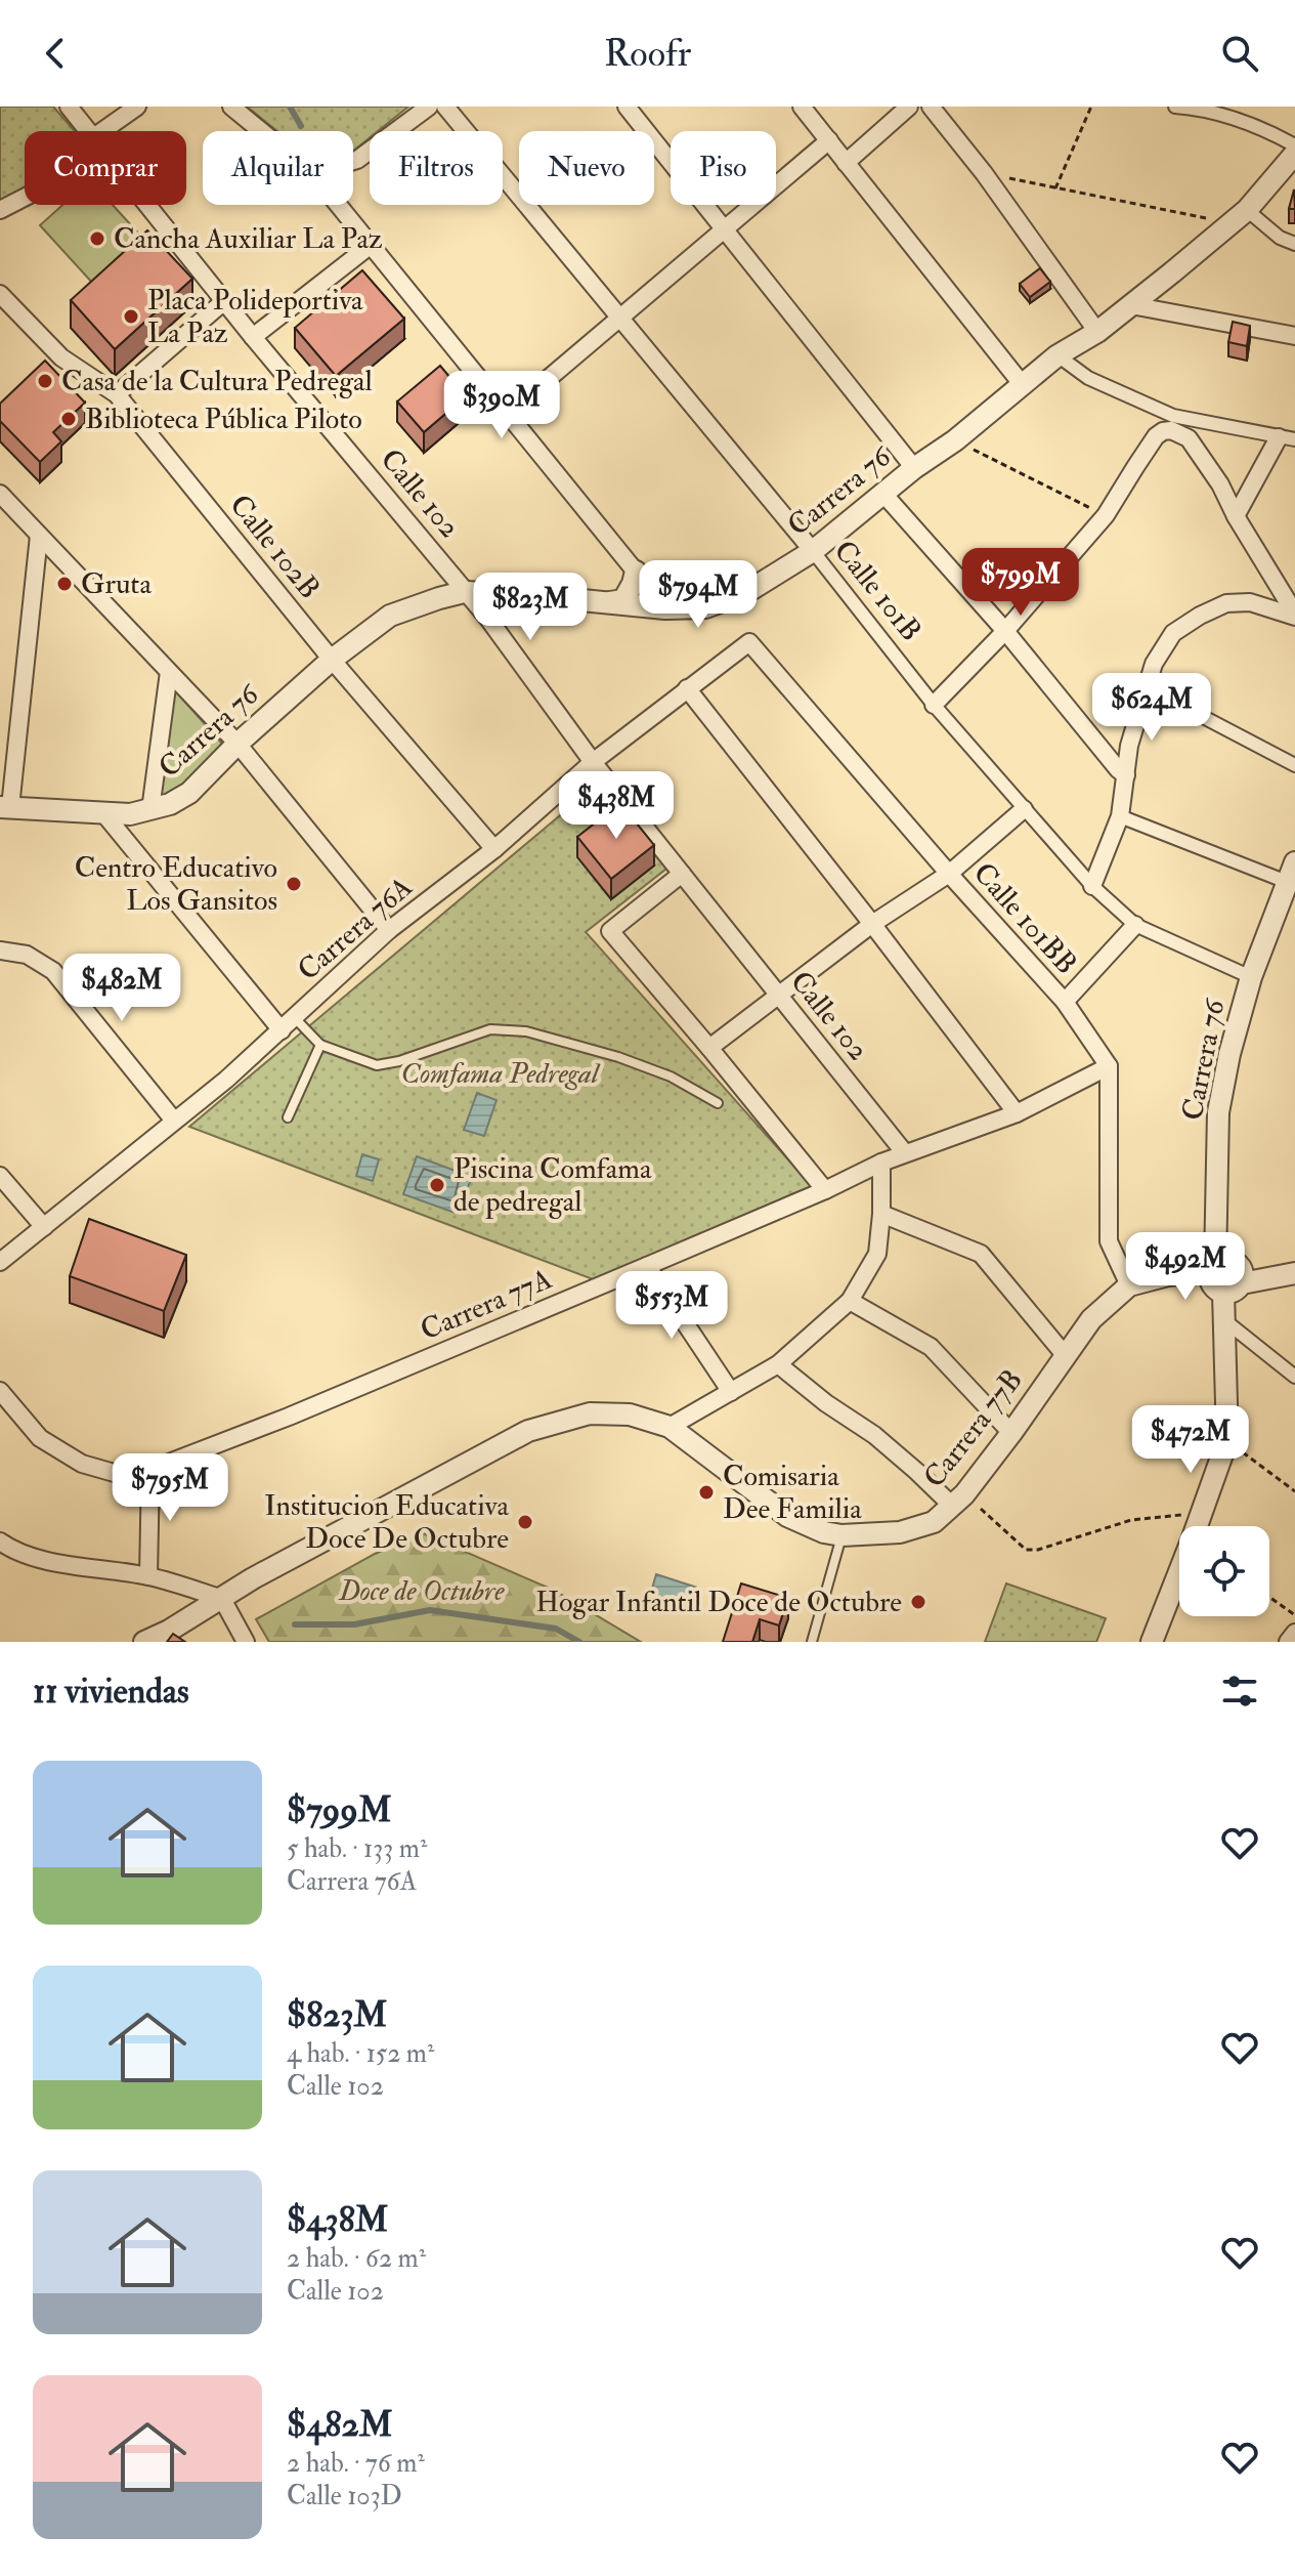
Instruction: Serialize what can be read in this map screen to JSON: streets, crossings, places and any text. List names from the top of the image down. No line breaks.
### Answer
{"streets":{"street":["Carrera 76","Calle 102","Calle 102B","Calle 101B","Calle 101BB","Carrera 76A","Carrera 77A","Carrera 77B"]},"crossings":[["Carrera 76","Calle 102"],["Carrera 76","Calle 102B"],["Carrera 76","Calle 101B"],["Carrera 76","Carrera 77B"],["Calle 102","Carrera 76A"],["Calle 102","Carrera 77A"],["Calle 102B","Carrera 76A"],["Calle 101BB","Carrera 76A"],["Calle 101BB","Carrera 77A"]],"parks":["Comfama Pedregal","Doce de Octubre"],"places":["Cancha Auxiliar La Paz","Placa Polideportiva La Paz","Casa de la Cultura Pedregal","Biblioteca Pública Piloto","Gruta","Centro Educativo Los Gansitos","Piscina Comfama de pedregal","Comisaria Dee Familia","Institucion Educativa Doce De Octubre","Hogar Infantil Doce de Octubre"],"page":{"header":"Roofr","chip":["Comprar","Alquilar","Filtros","Nuevo","Piso"],"price":["$390M","$799M","$794M","$823M","$624M","$438M","$482M","$492M","$553M","$472M","$795M"],"heading":"11 viviendas","list":[{"name":"$799M","note":"5 hab. · 133 m² · Carrera 76A"},{"name":"$823M","note":"4 hab. · 152 m² · Calle 102"},{"name":"$438M","note":"2 hab. · 62 m² · Calle 102"},{"name":"$482M","note":"2 hab. · 76 m² · Calle 103D"}]}}
